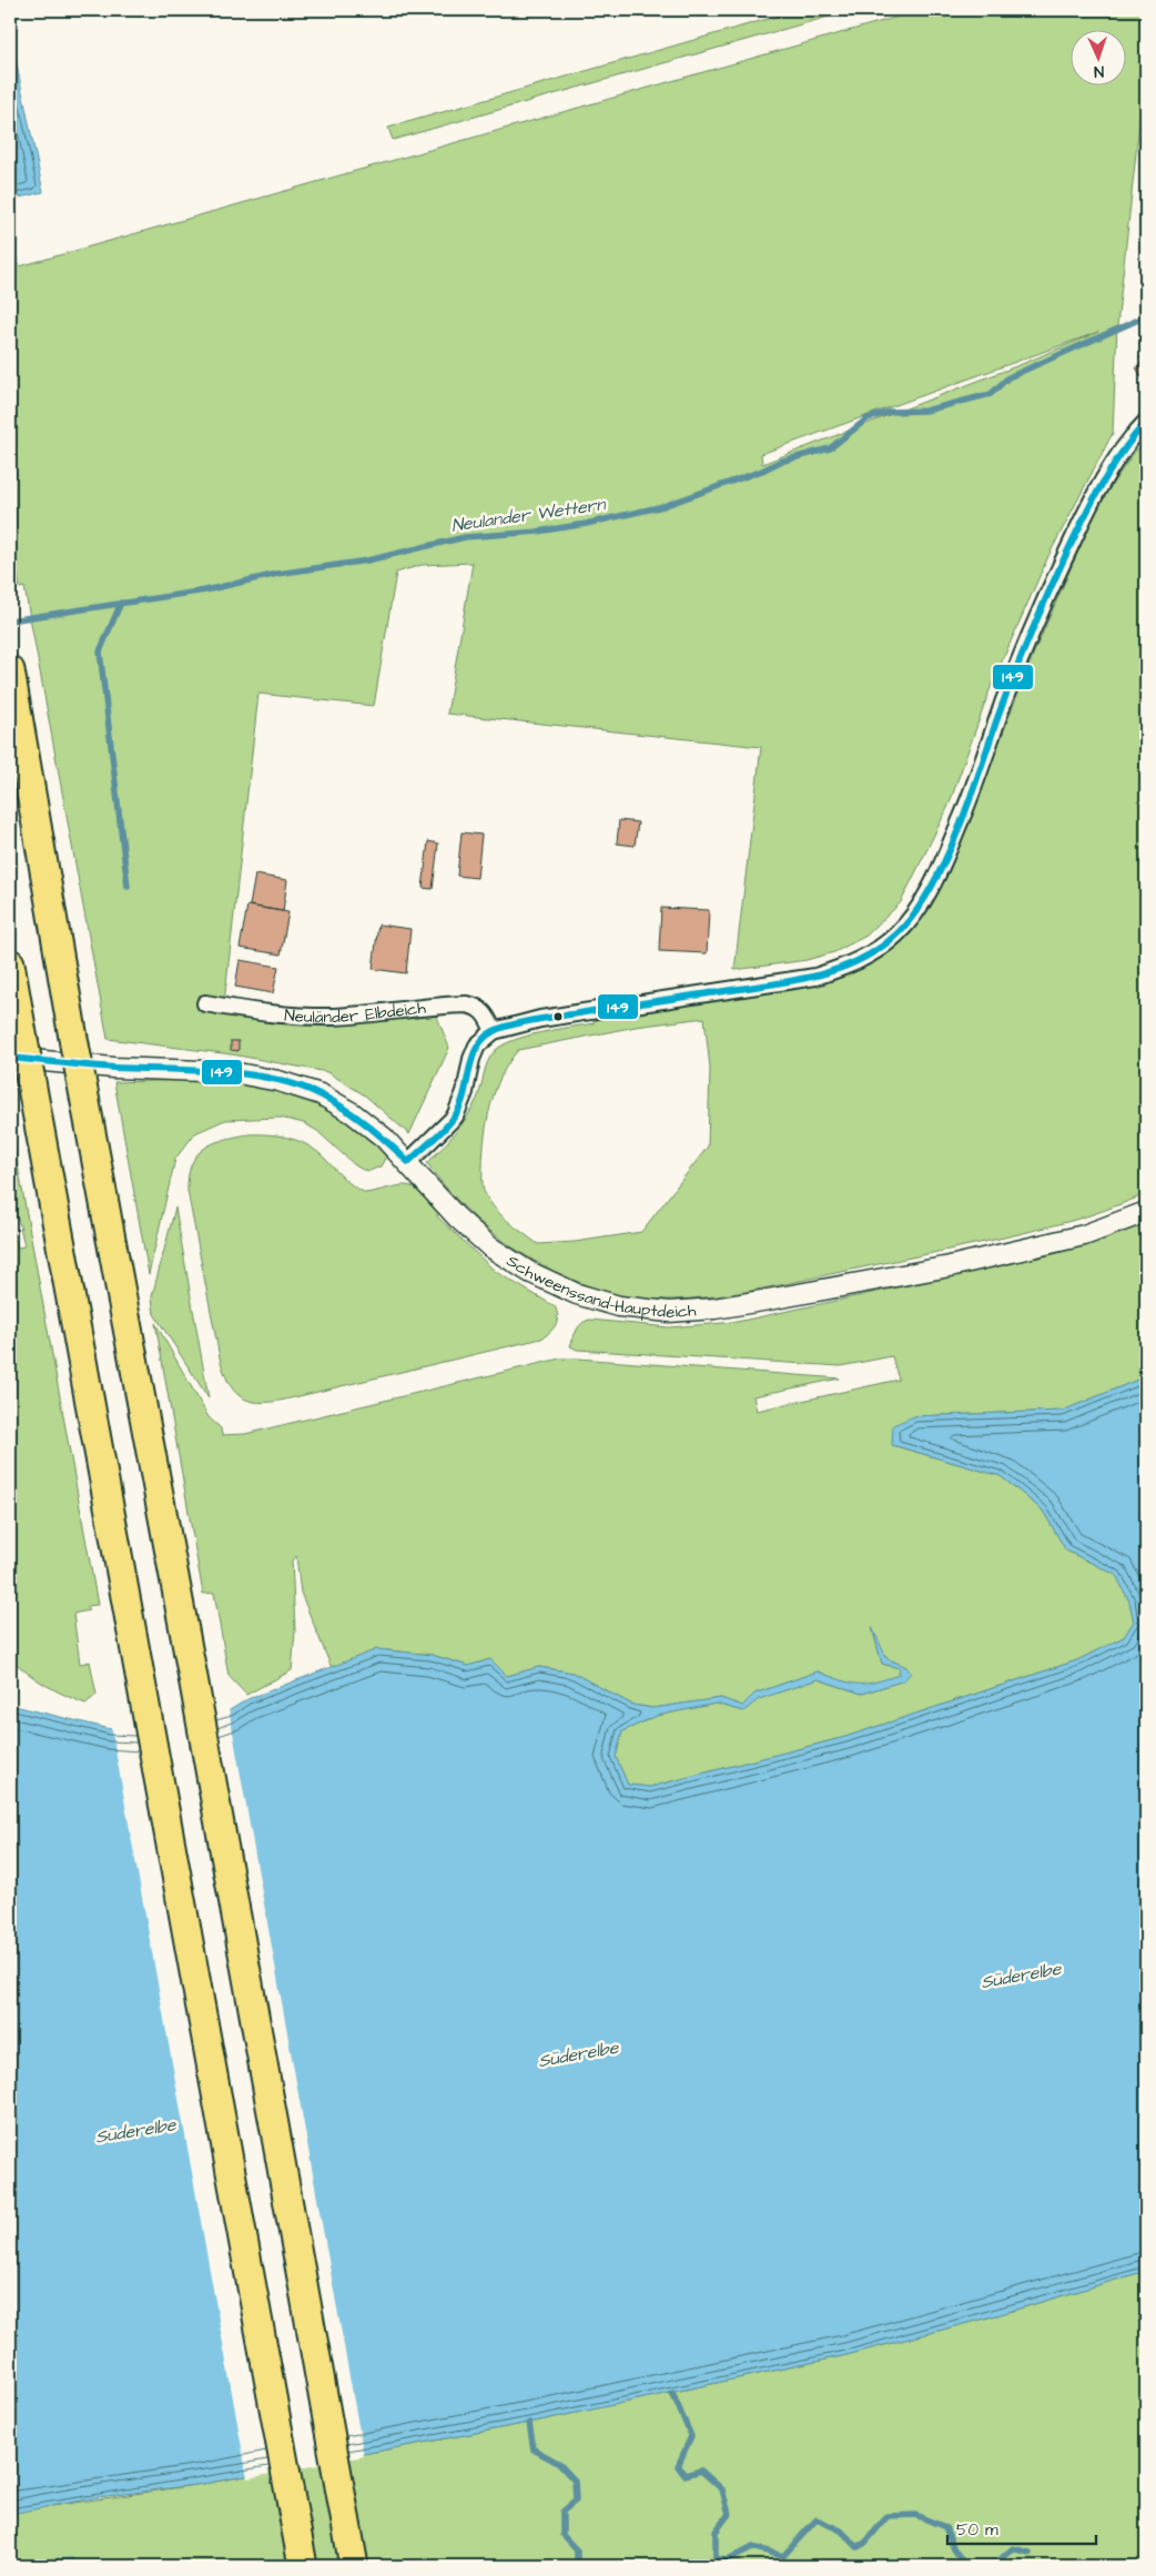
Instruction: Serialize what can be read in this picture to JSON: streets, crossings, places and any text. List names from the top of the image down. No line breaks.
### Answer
{"streets":{"street":["Neuländer Elbdeich","Schweenssand-Hauptdeich"]},"water":["Neulander Wettern","Süderelbe"],"lines":["transit line 149"],"scale_bar":"50 m","north":"bottom"}
